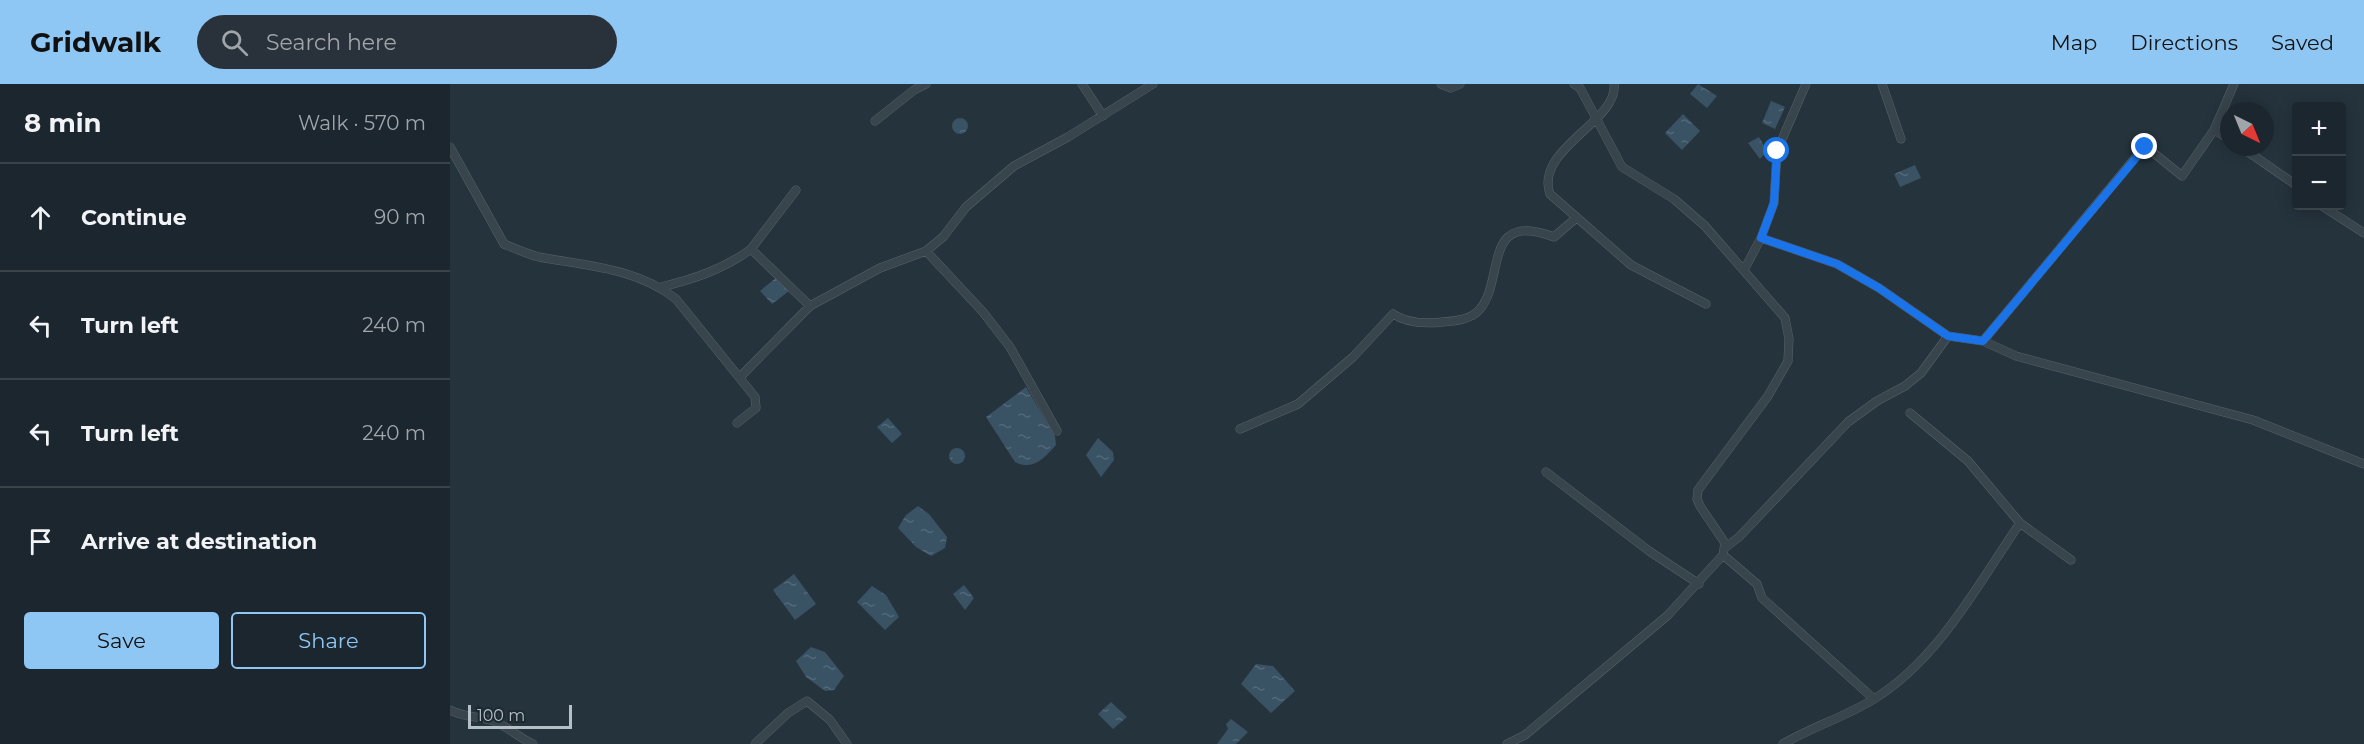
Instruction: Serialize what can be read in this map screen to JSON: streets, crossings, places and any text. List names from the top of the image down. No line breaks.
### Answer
{"scale_bar":"100 m","north":"bottom right","page":{"header":"Gridwalk","search":"Search here","nav":["Map","Directions","Saved"],"heading":["8 min","Walk · 570 m"],"map_buttons":["+","−"],"list":[["Continue","90 m"],["Turn left","240 m"],["Turn left","240 m"],"Arrive at destination"],"buttons":["Save","Share"],"scale":"100 m"}}
